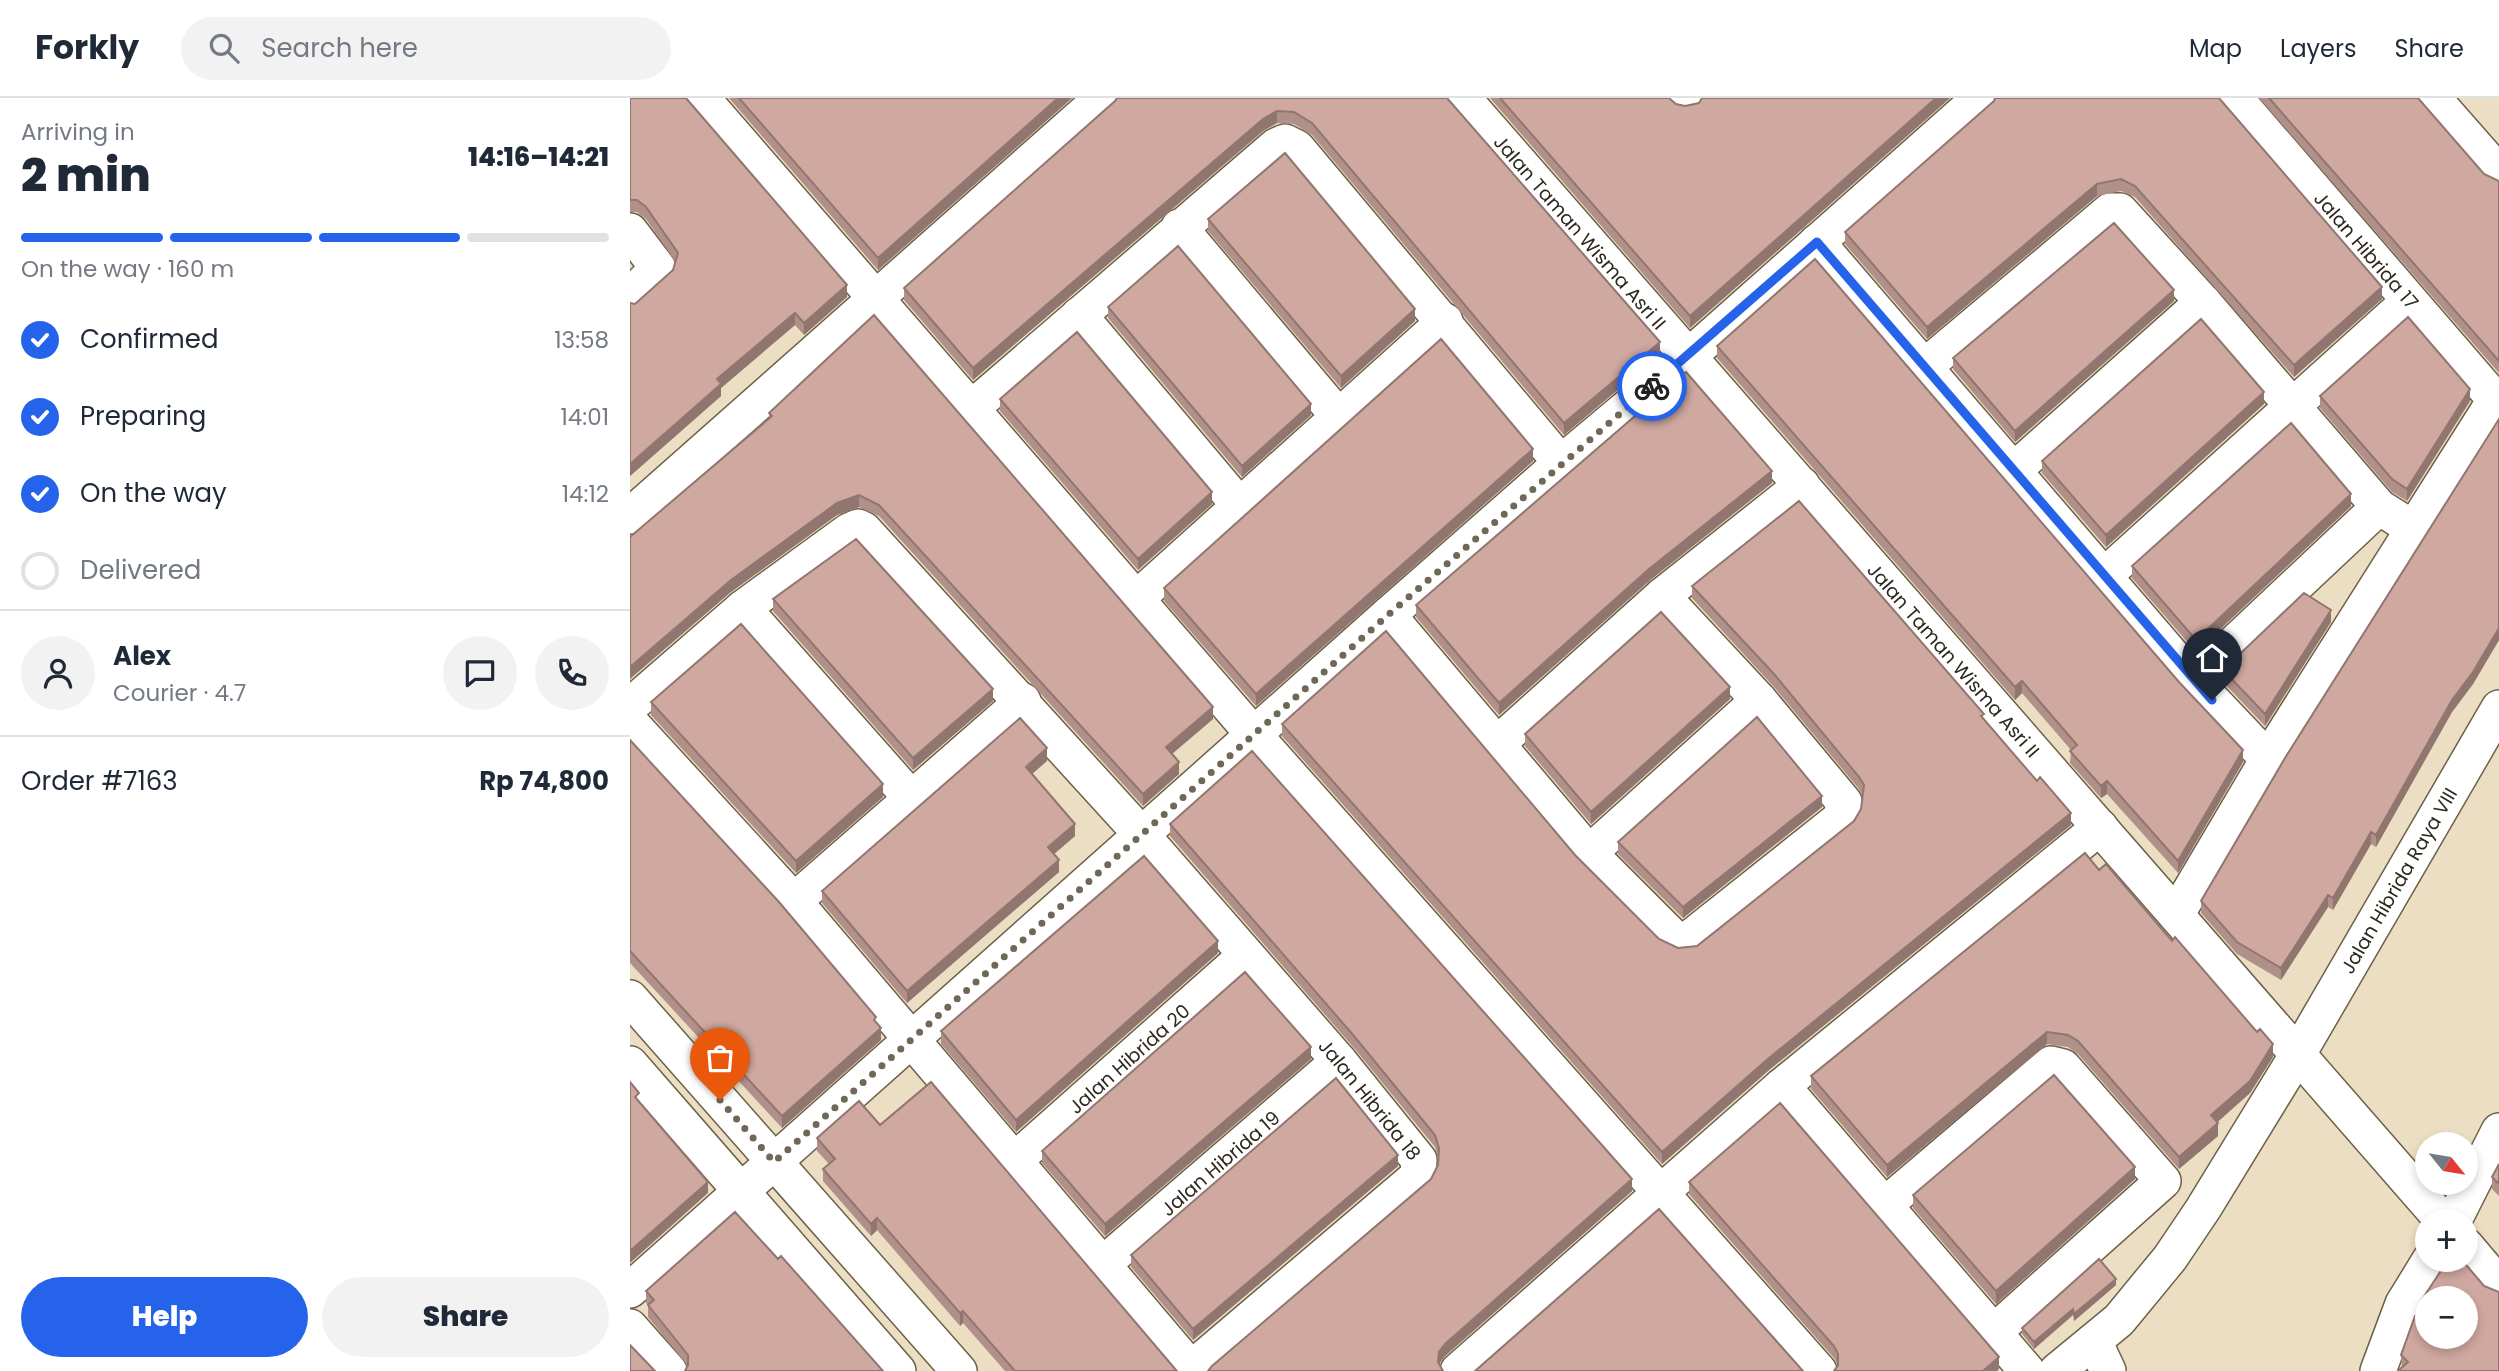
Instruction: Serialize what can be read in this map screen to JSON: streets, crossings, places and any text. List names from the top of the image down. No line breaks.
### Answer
{"streets":{"street":["Jalan Taman Wisma Asri II","Jalan Hibrida 17","Jalan Hibrida Raya VIII","Jalan Hibrida 20","Jalan Hibrida 18","Jalan Hibrida 19"]},"crossings":[["Jalan Taman Wisma Asri II","Jalan Hibrida Raya VIII"],["Jalan Hibrida 20","Jalan Hibrida 18"],["Jalan Hibrida 18","Jalan Hibrida 19"]],"north":"bottom right","page":{"header":"Forkly","search":"Search here","nav":["Map","Layers","Share"],"heading":["2 min","Arriving in","14:16–14:21"],"panel":["Alex","Courier · 4.7","Order #7163","Rp 74,800"],"bar":"On the way · 160 m","list":[["Confirmed","13:58"],["Preparing","14:01"],["On the way","14:12"],"Delivered"],"map_buttons":["+","−"],"buttons":["Help","Share"]}}
